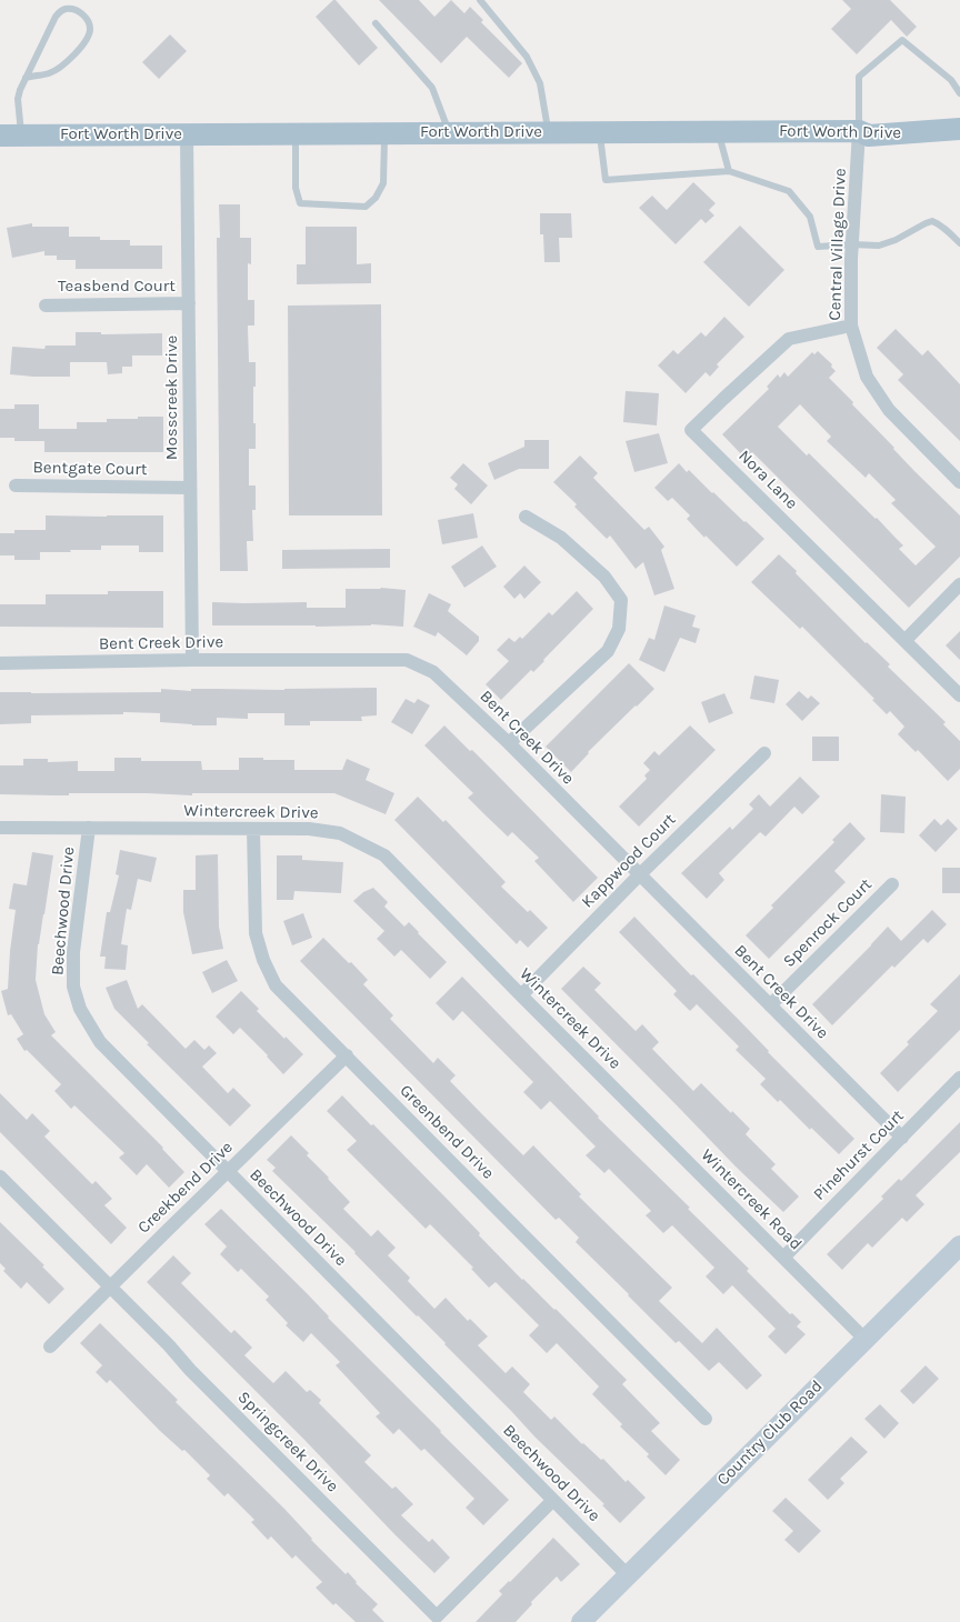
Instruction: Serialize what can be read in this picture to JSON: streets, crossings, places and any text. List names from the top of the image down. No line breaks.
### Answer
{"streets":{"main road":["Fort Worth Drive","Country Club Road"],"street":["Central Village Drive","Teasbend Court","Mosscreek Drive","Bentgate Court","Nora Lane","Bent Creek Drive","Wintercreek Drive","Kappwood Court","Beechwood Drive","Spenrock Court","Greenbend Drive","Pinehurst Court","Creekbend Drive","Wintercreek Road","Springcreek Drive"]},"crossings":[["Fort Worth Drive","Central Village Drive"],["Fort Worth Drive","Mosscreek Drive"],["Central Village Drive","Nora Lane"],["Teasbend Court","Mosscreek Drive"],["Mosscreek Drive","Bentgate Court"],["Mosscreek Drive","Bent Creek Drive"],["Bent Creek Drive","Kappwood Court"],["Bent Creek Drive","Spenrock Court"],["Bent Creek Drive","Pinehurst Court"],["Wintercreek Drive","Kappwood Court"],["Wintercreek Drive","Beechwood Drive"],["Wintercreek Drive","Greenbend Drive"],["Wintercreek Drive","Wintercreek Road"],["Beechwood Drive","Creekbend Drive"],["Beechwood Drive","Country Club Road"],["Beechwood Drive","Springcreek Drive"],["Greenbend Drive","Creekbend Drive"],["Pinehurst Court","Wintercreek Road"],["Creekbend Drive","Springcreek Drive"],["Wintercreek Road","Country Club Road"]]}
